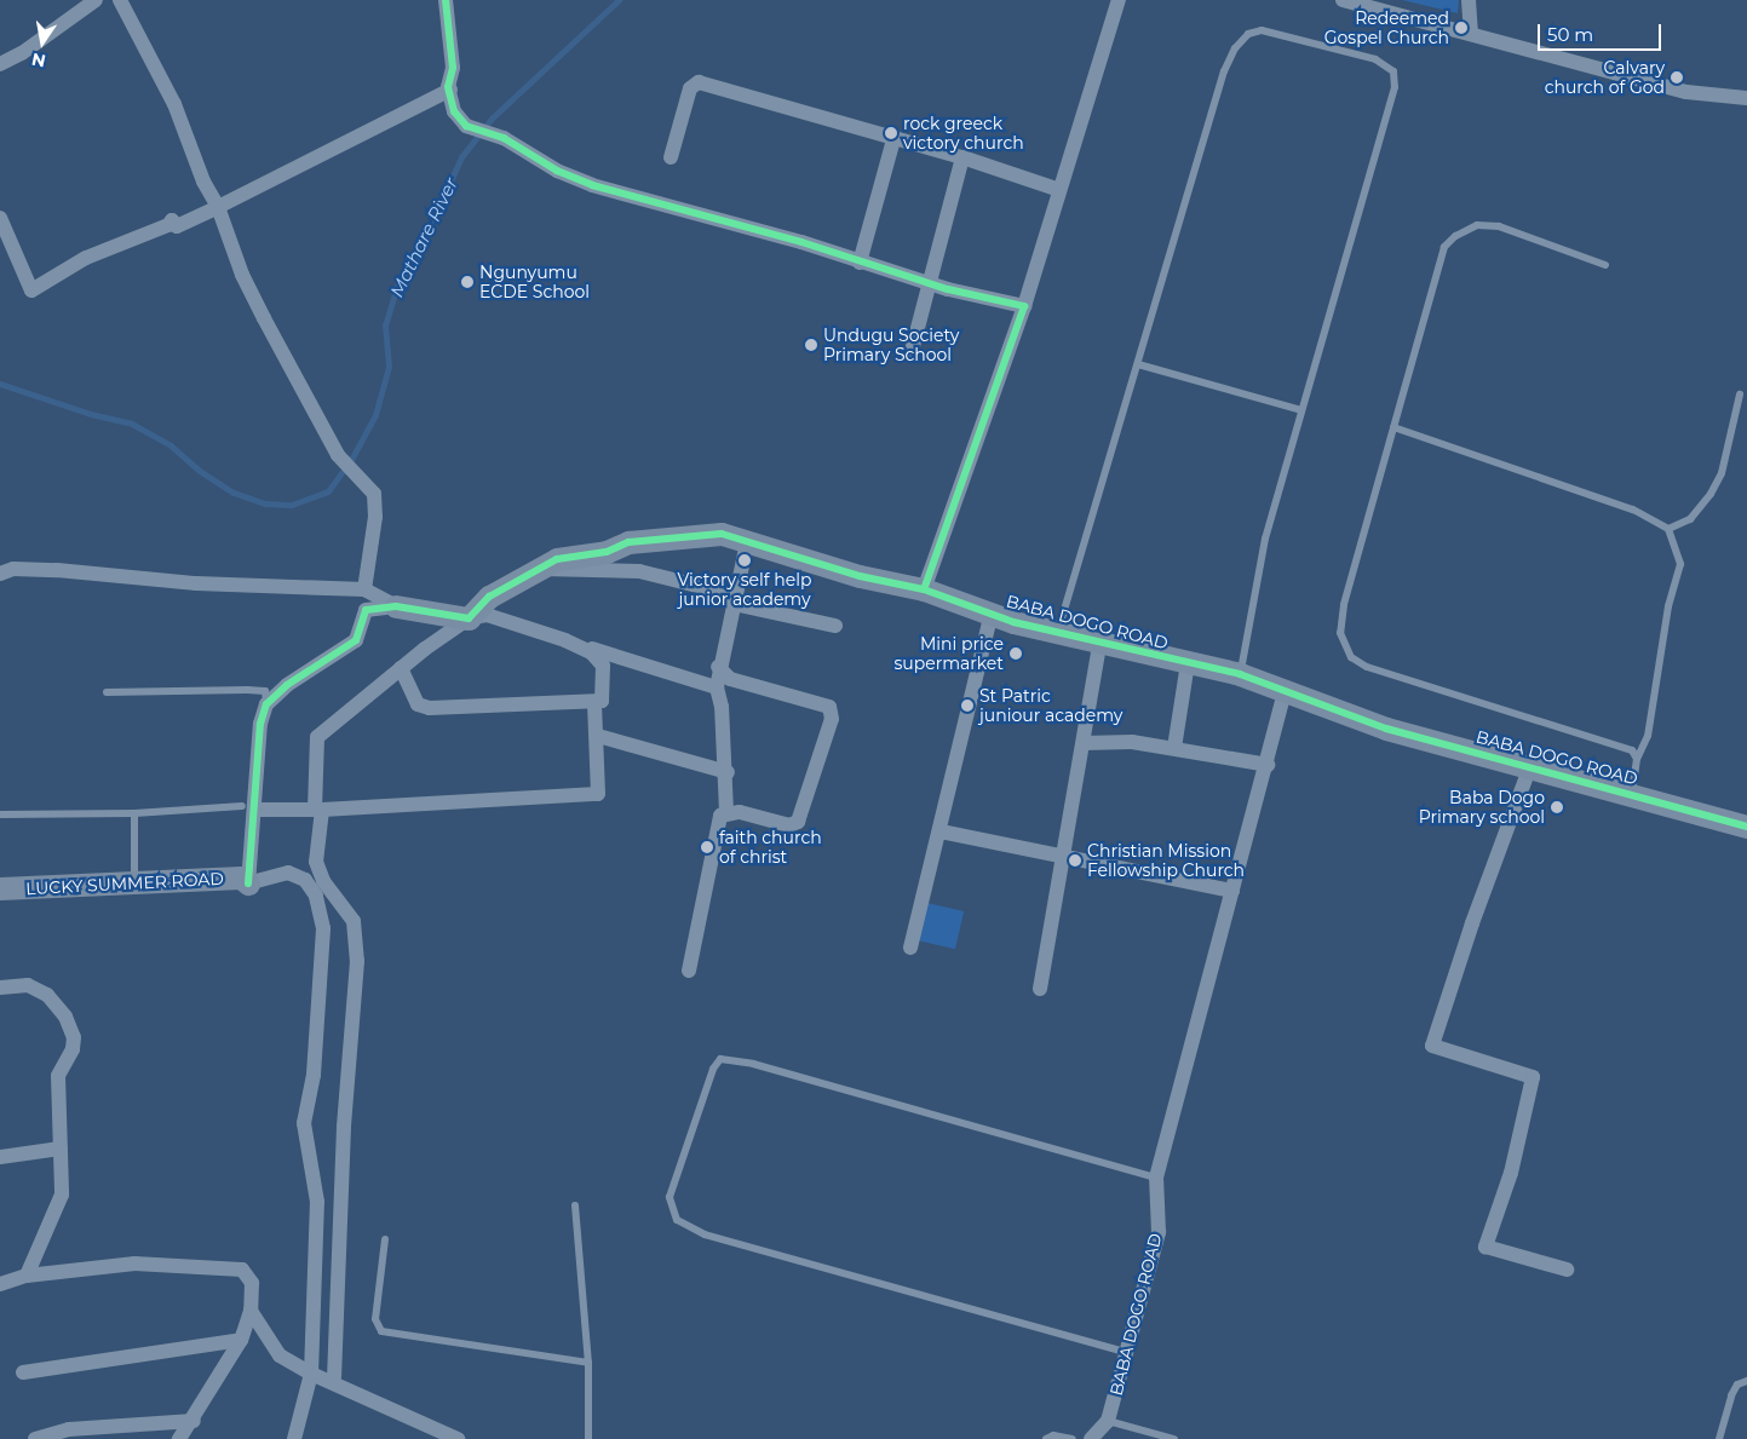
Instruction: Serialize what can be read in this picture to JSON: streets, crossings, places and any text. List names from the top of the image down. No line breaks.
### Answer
{"streets":{"street":["BABA DOGO ROAD","LUCKY SUMMER ROAD"]},"water":["Mathare River"],"places":["Redeemed Gospel Church","Calvary church of God","rock greeck victory church","Ngunyumu ECDE School","Undugu Society Primary School","Victory self help junior academy","Mini price supermarket","St Patric juniour academy","Baba Dogo Primary school","faith church of christ","Christian Mission Fellowship Church"],"scale_bar":"50 m","north":"bottom"}
